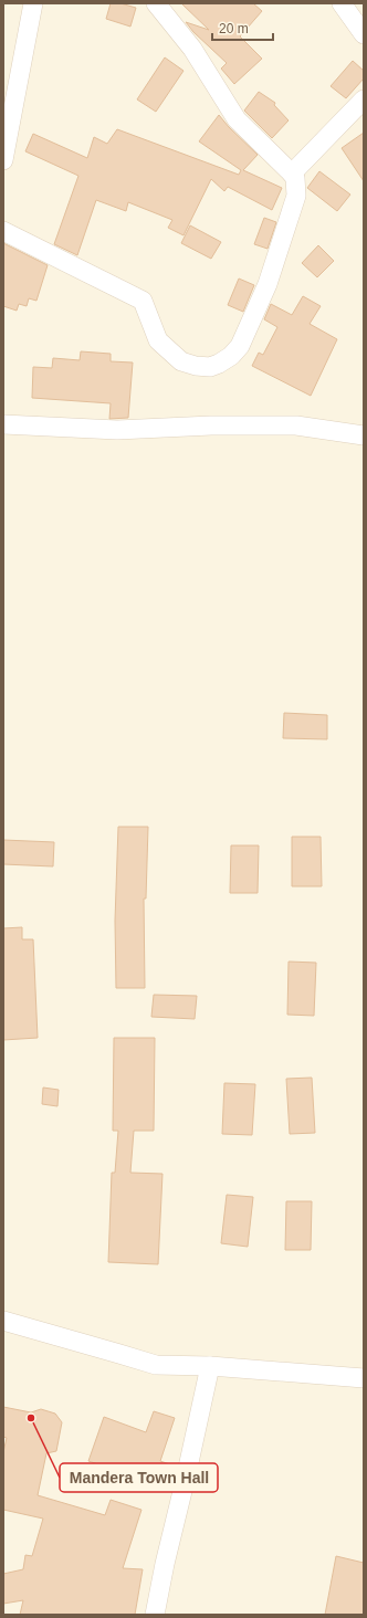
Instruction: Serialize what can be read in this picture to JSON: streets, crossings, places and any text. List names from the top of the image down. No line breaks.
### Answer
{"places":["Mandera Town Hall"],"scale_bar":"20 m"}
